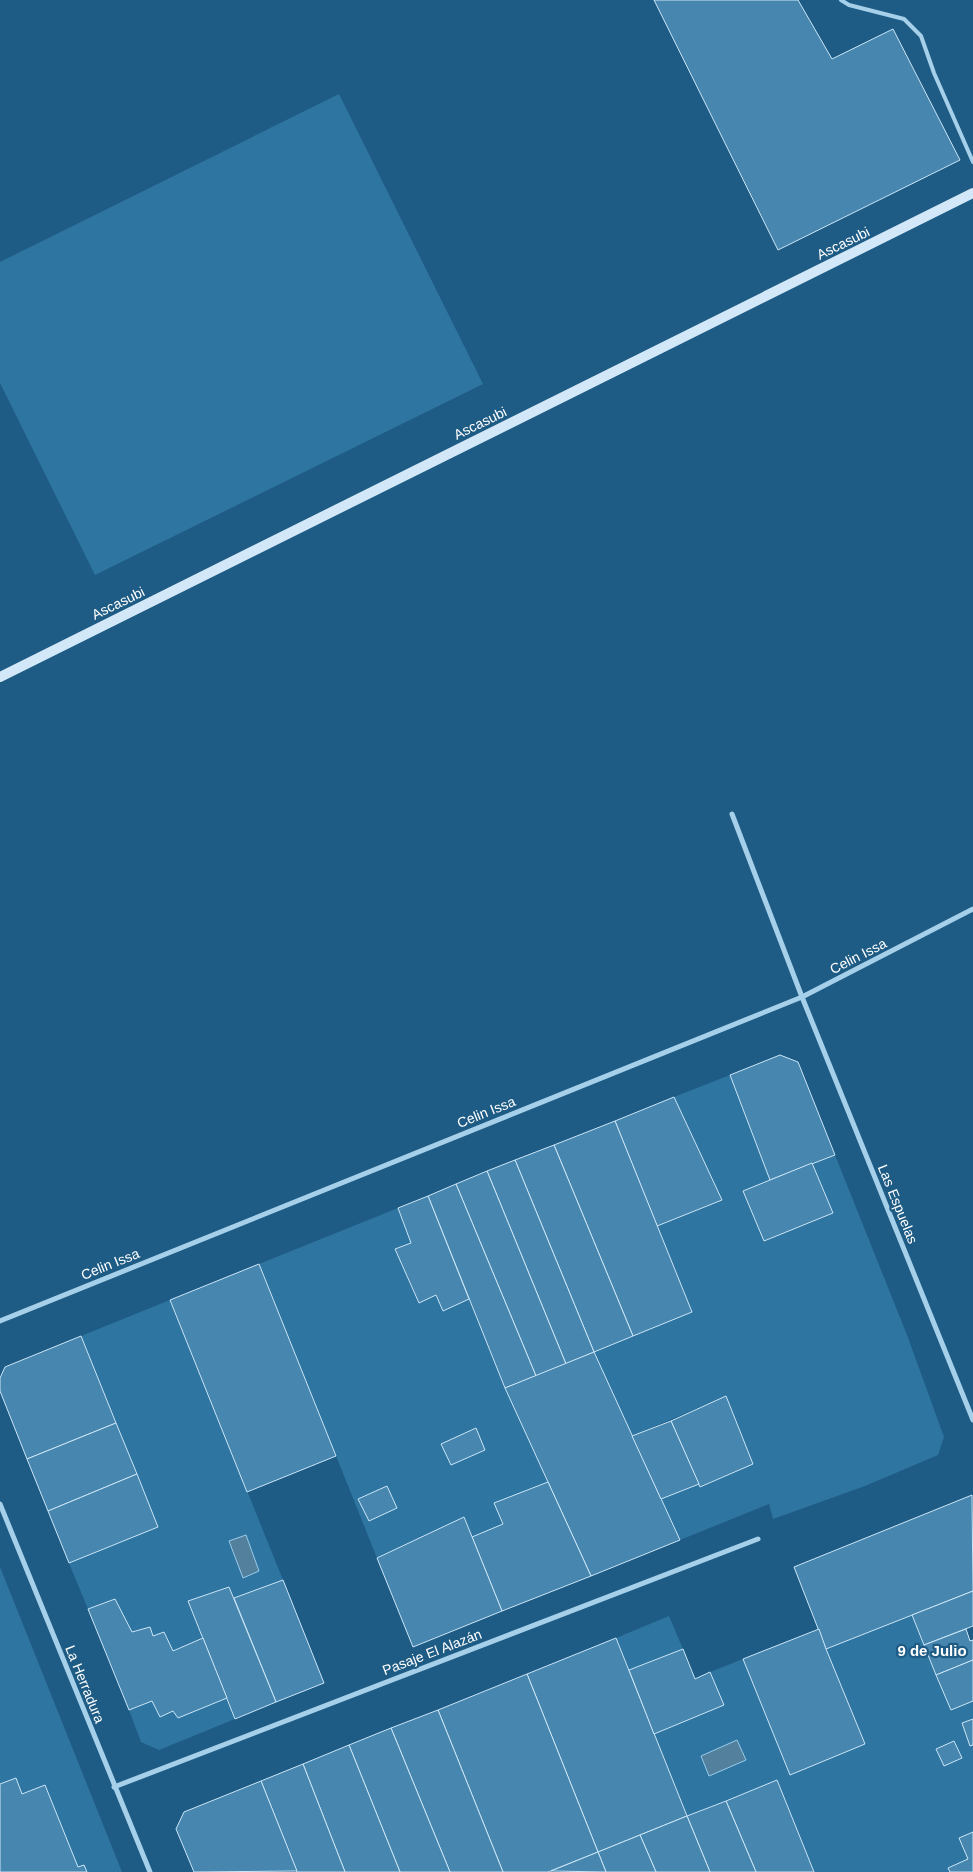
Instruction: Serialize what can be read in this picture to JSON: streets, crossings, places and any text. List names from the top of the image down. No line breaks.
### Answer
{"streets":{"street":["Ascasubi","Celin Issa","Las Espuelas","Pasaje El Alazán","La Herradura"]},"crossings":[["Celin Issa","Las Espuelas"],["Pasaje El Alazán","La Herradura"]],"districts":["9 de Julio"]}
